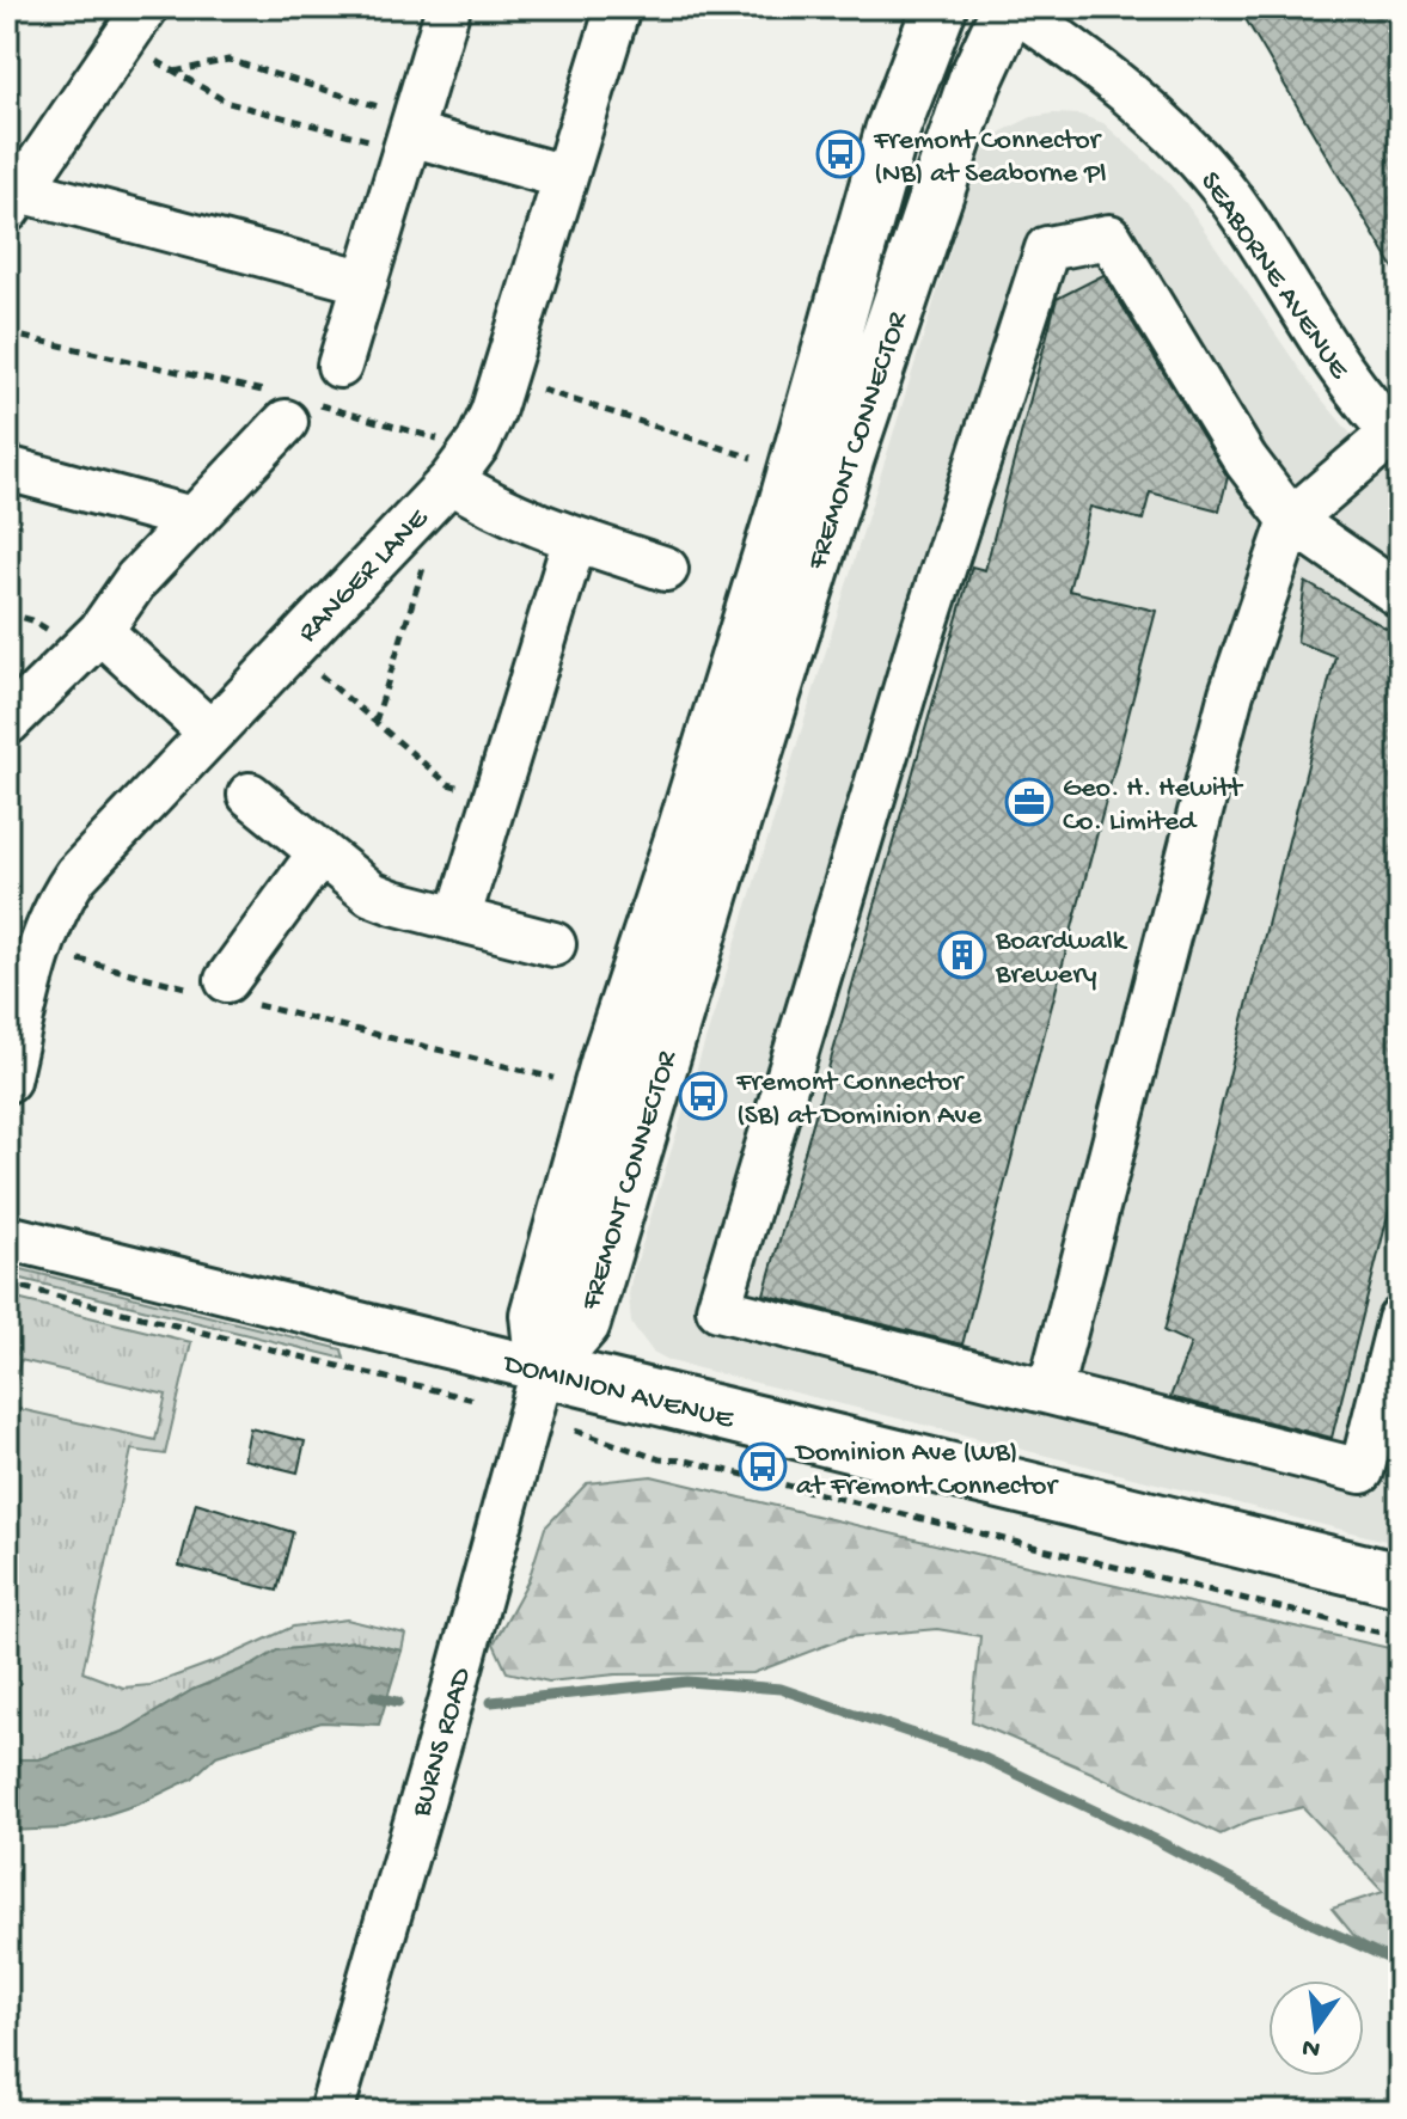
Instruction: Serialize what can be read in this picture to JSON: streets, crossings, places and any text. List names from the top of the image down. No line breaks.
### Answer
{"streets":{"main road":["FREMONT CONNECTOR","DOMINION AVENUE"],"street":["SEABORNE AVENUE","RANGER LANE","BURNS ROAD"]},"crossings":[["SEABORNE AVENUE","FREMONT CONNECTOR"],["FREMONT CONNECTOR","DOMINION AVENUE"],["FREMONT CONNECTOR","BURNS ROAD"],["DOMINION AVENUE","BURNS ROAD"]],"places":{"bus stop":["Fremont Connector (NB) at Seaborne Pl","Fremont Connector (SB) at Dominion Ave","Dominion Ave (WB) at Fremont Connector"],"office":["Geo. H. Hewitt Co. Limited"],"building":["Boardwalk Brewery"]},"north":"bottom"}
